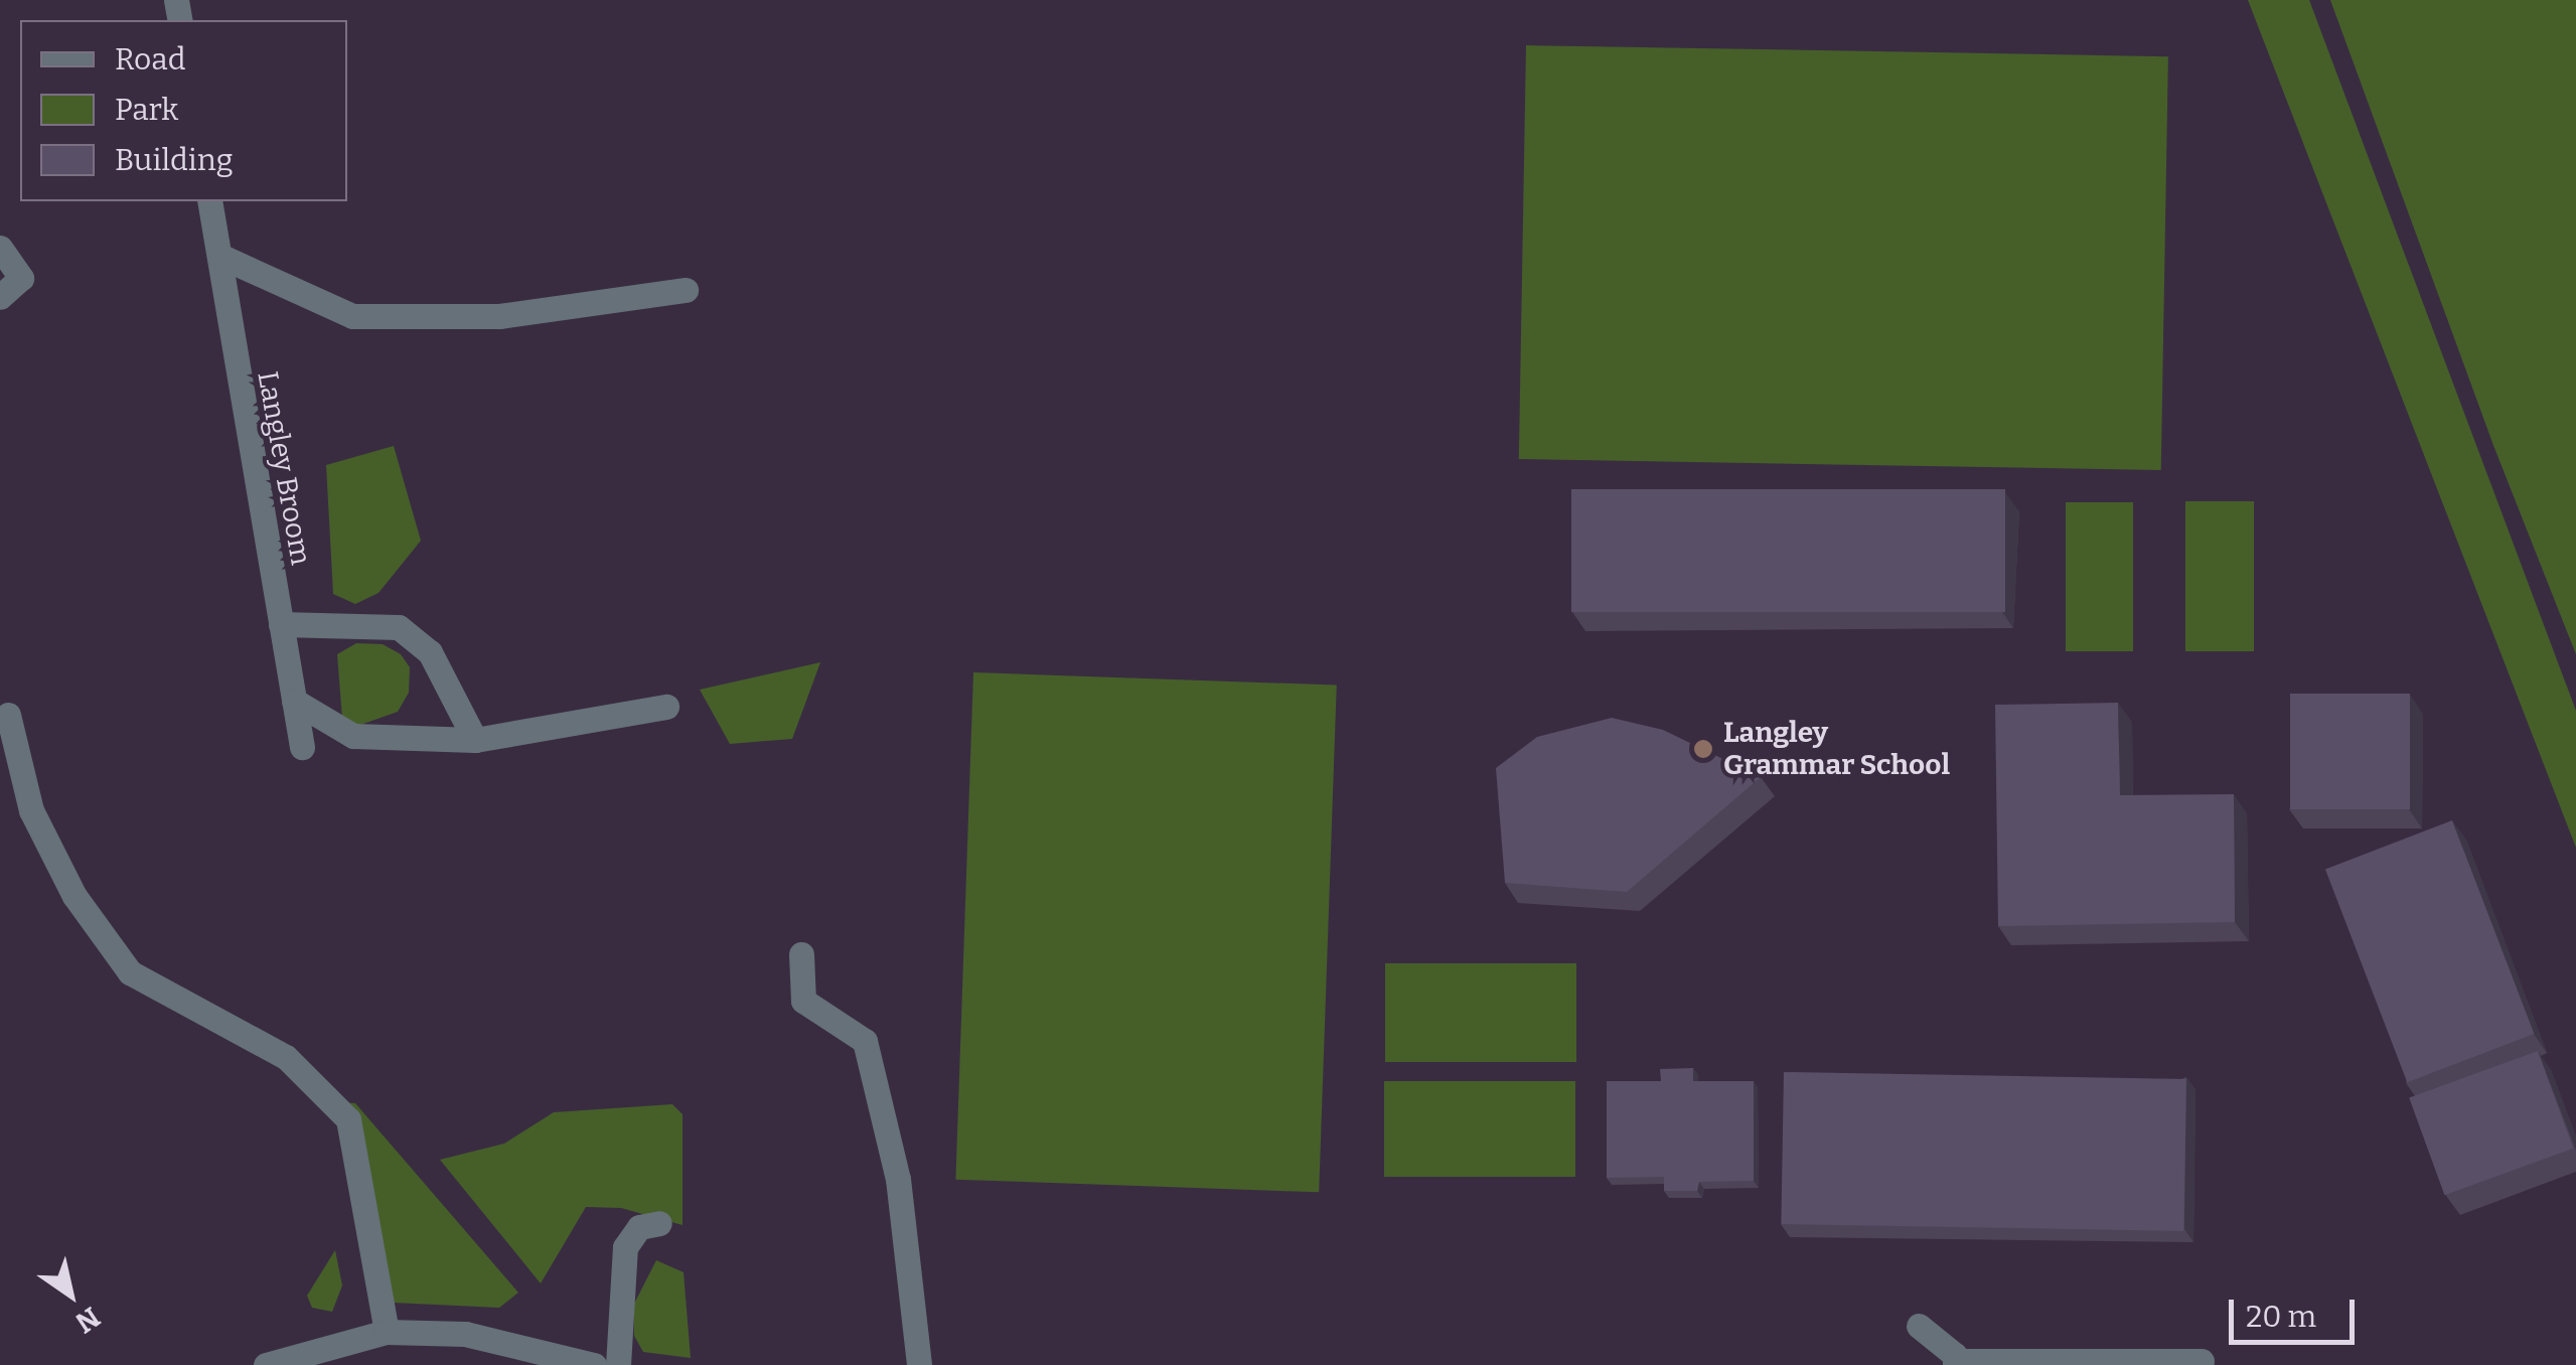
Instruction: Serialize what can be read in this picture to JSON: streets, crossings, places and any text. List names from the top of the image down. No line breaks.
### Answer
{"streets":{"street":["Langley Broom"]},"places":["Langley Grammar School"],"legend":["Road","Park","Building"],"scale_bar":"20 m","north":"bottom right"}
